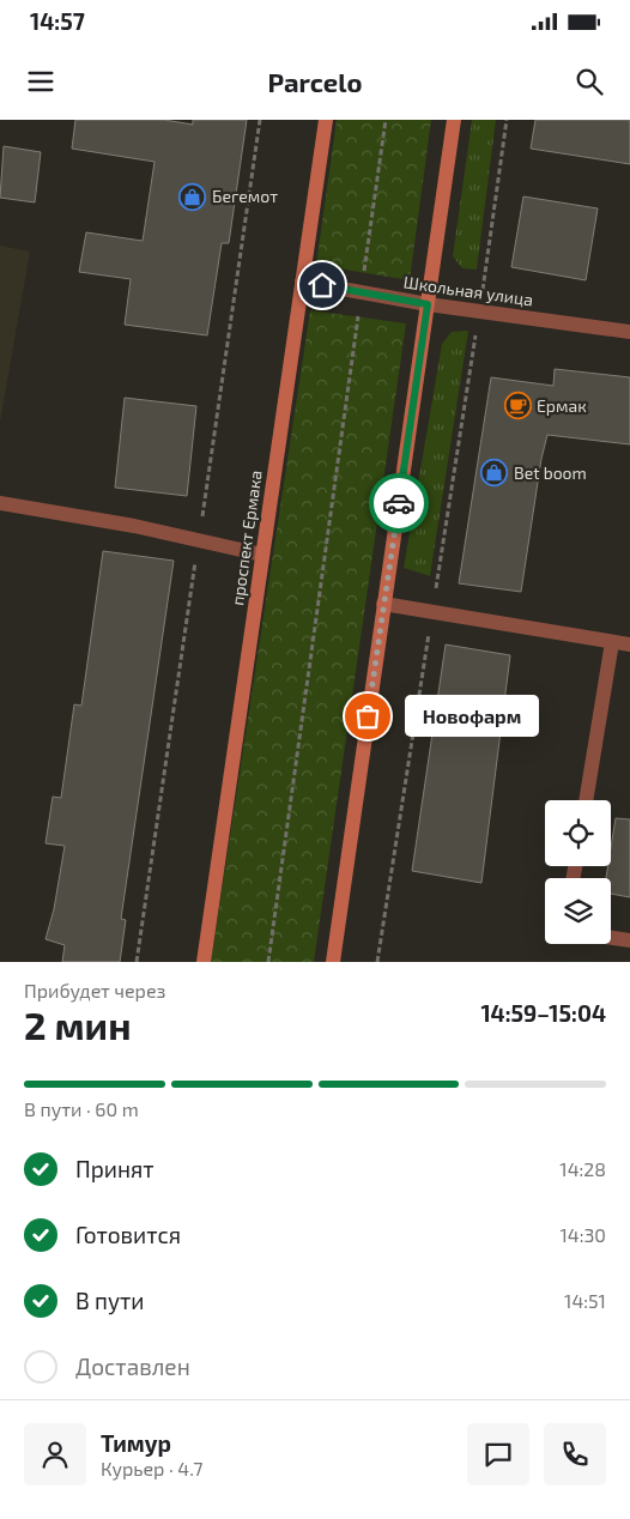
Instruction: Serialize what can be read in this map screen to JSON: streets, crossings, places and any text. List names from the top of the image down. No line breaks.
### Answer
{"streets":{"main road":["проспект Ермака"],"street":["Школьная улица"]},"crossings":[["Школьная улица","проспект Ермака"]],"places":{"shop":["Бегемот","Bet boom"],"cafe":["Ермак"],"other":["Новофарм"]},"page":{"status":"14:57","header":"Parcelo","bubble":"Новофарм","heading":["2 мин","Прибудет через","14:59–15:04"],"panel":["Тимур","Курьер · 4.7"],"bar":"В пути · 60 m","list":[["Принят","14:28"],["Готовится","14:30"],["В пути","14:51"],"Доставлен"]}}
